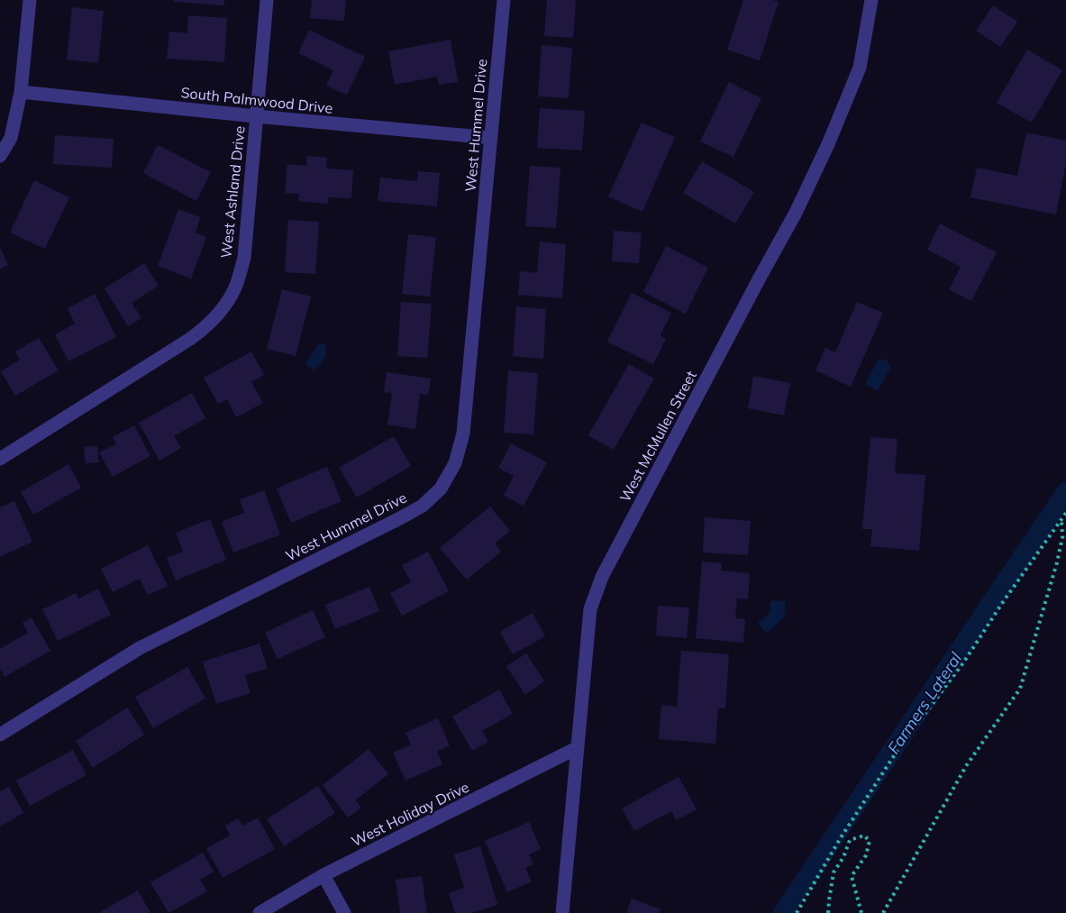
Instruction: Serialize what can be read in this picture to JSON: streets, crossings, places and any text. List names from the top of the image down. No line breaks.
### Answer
{"streets":{"street":["South Palmwood Drive","West Hummel Drive","West Ashland Drive","West McMullen Street","West Holiday Drive"]},"crossings":[["South Palmwood Drive","West Hummel Drive"],["South Palmwood Drive","West Ashland Drive"],["West McMullen Street","West Holiday Drive"]],"water":["Farmers Lateral"]}
